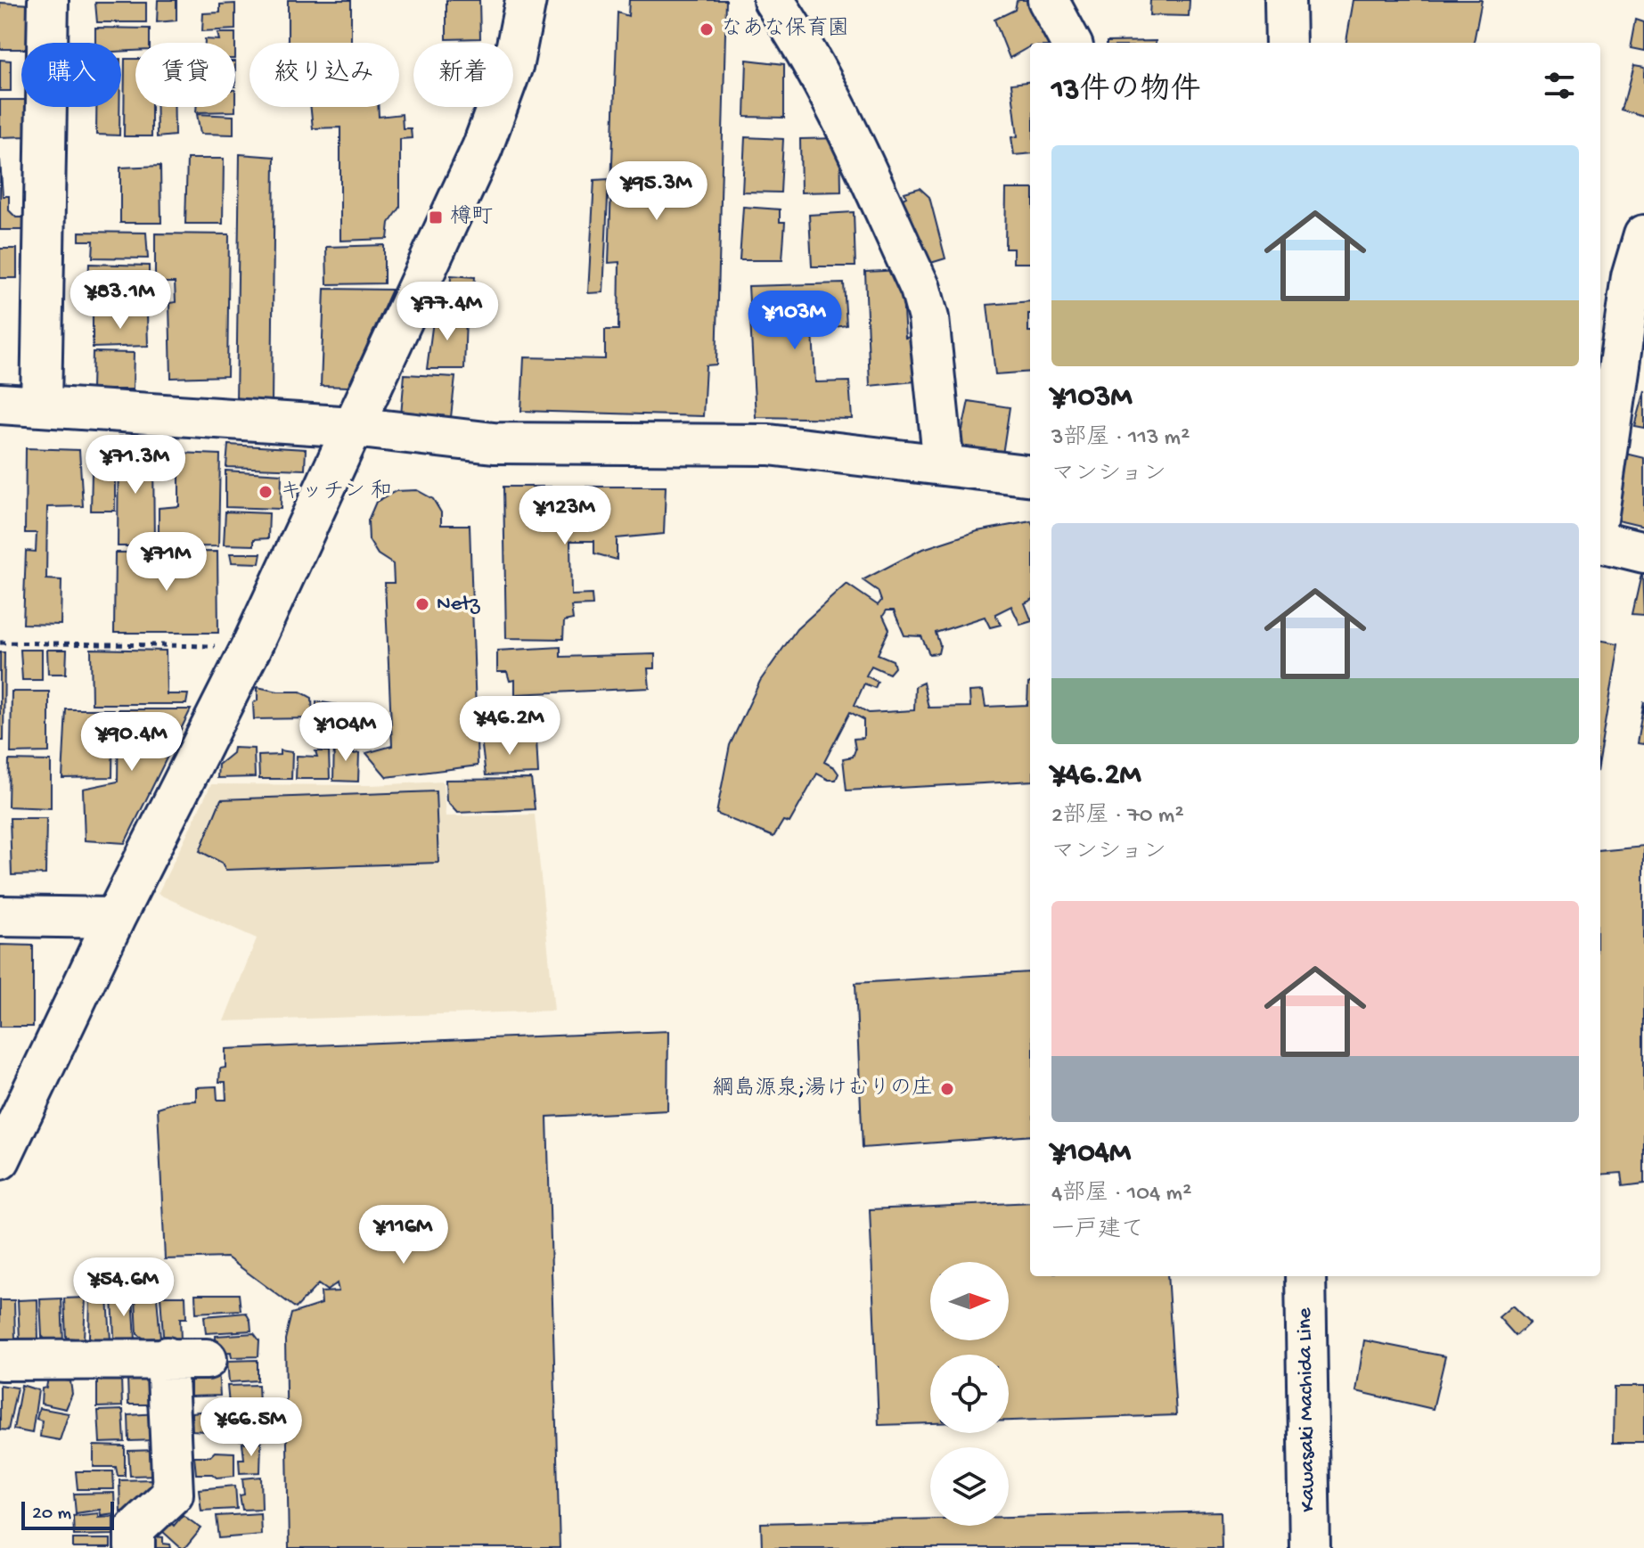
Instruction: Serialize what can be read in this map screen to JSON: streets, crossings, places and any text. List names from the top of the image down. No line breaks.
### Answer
{"streets":{"street":["Kawasaki Machida Line"]},"places":{"other":["なあな保育園","キッチン 和","Netz","綱島源泉;湯けむりの庄"],"transit":["樽町"]},"scale_bar":"20 m","north":"right","page":{"chip":["購入","賃貸","絞り込み","新着"],"heading":"13件の物件","list":[{"name":"¥103M","note":"3部屋 · 113 m² · マンション"},{"name":"¥46.2M","note":"2部屋 · 70 m² · マンション"},{"name":"¥104M","note":"4部屋 · 104 m² · 一戸建て"}],"price":["¥95.3M","¥83.1M","¥77.4M","¥103M","¥71.3M","¥123M","¥71M","¥46.2M","¥104M","¥90.4M","¥116M","¥54.6M","¥66.5M"],"scale":"20 m"}}
